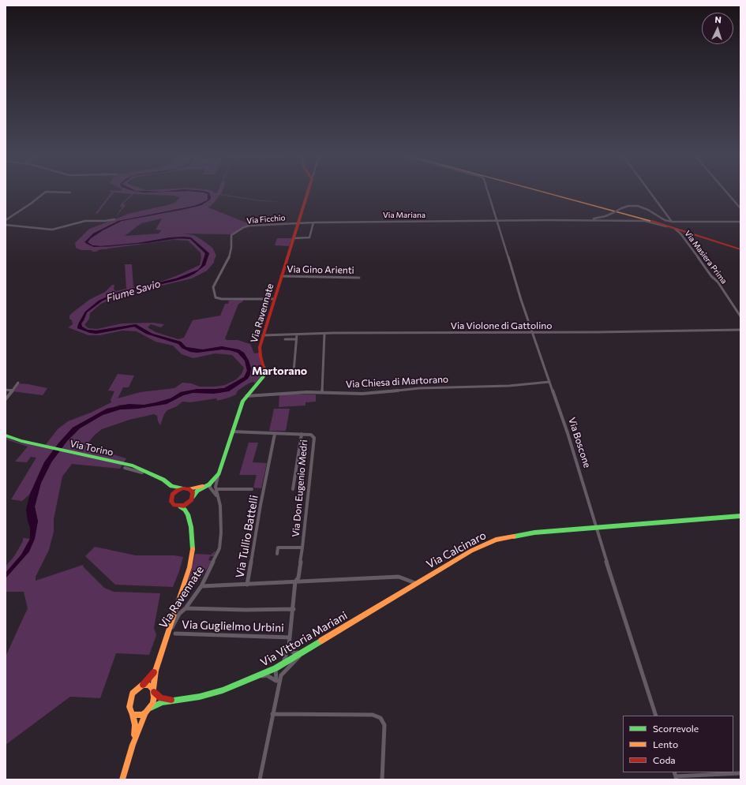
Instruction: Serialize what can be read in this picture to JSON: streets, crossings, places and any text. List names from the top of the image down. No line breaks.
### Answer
{"streets":{"main road":["Via Ravennate","Via Torino","Via Calcinaro","Via Vittoria Mariani"],"street":["Via Mariana","Via Ficchio","Via Masiera Prima","Via Gino Arienti","Via Violone di Gattolino","Via Chiesa di Martorano","Via Boscone","Via Don Eugenio Medri","Via Tullio Battelli","Via Guglielmo Urbini"]},"crossings":[["Via Mariana","Via Ficchio"],["Via Mariana","Via Masiera Prima"],["Via Mariana","Via Ravennate"],["Via Mariana","Via Boscone"],["Via Ficchio","Via Ravennate"],["Via Gino Arienti","Via Ravennate"],["Via Ravennate","Via Violone di Gattolino"],["Via Ravennate","Via Chiesa di Martorano"],["Via Ravennate","Via Torino"],["Via Ravennate","Via Don Eugenio Medri"],["Via Ravennate","Via Vittoria Mariani"],["Via Violone di Gattolino","Via Boscone"],["Via Chiesa di Martorano","Via Boscone"],["Via Boscone","Via Calcinaro"],["Via Don Eugenio Medri","Via Tullio Battelli"],["Via Don Eugenio Medri","Via Guglielmo Urbini"],["Via Don Eugenio Medri","Via Vittoria Mariani"],["Via Calcinaro","Via Vittoria Mariani"]],"districts":["Martorano"],"water":["Fiume Savio"],"legend":["Scorrevole","Lento","Coda"],"north":"top"}
